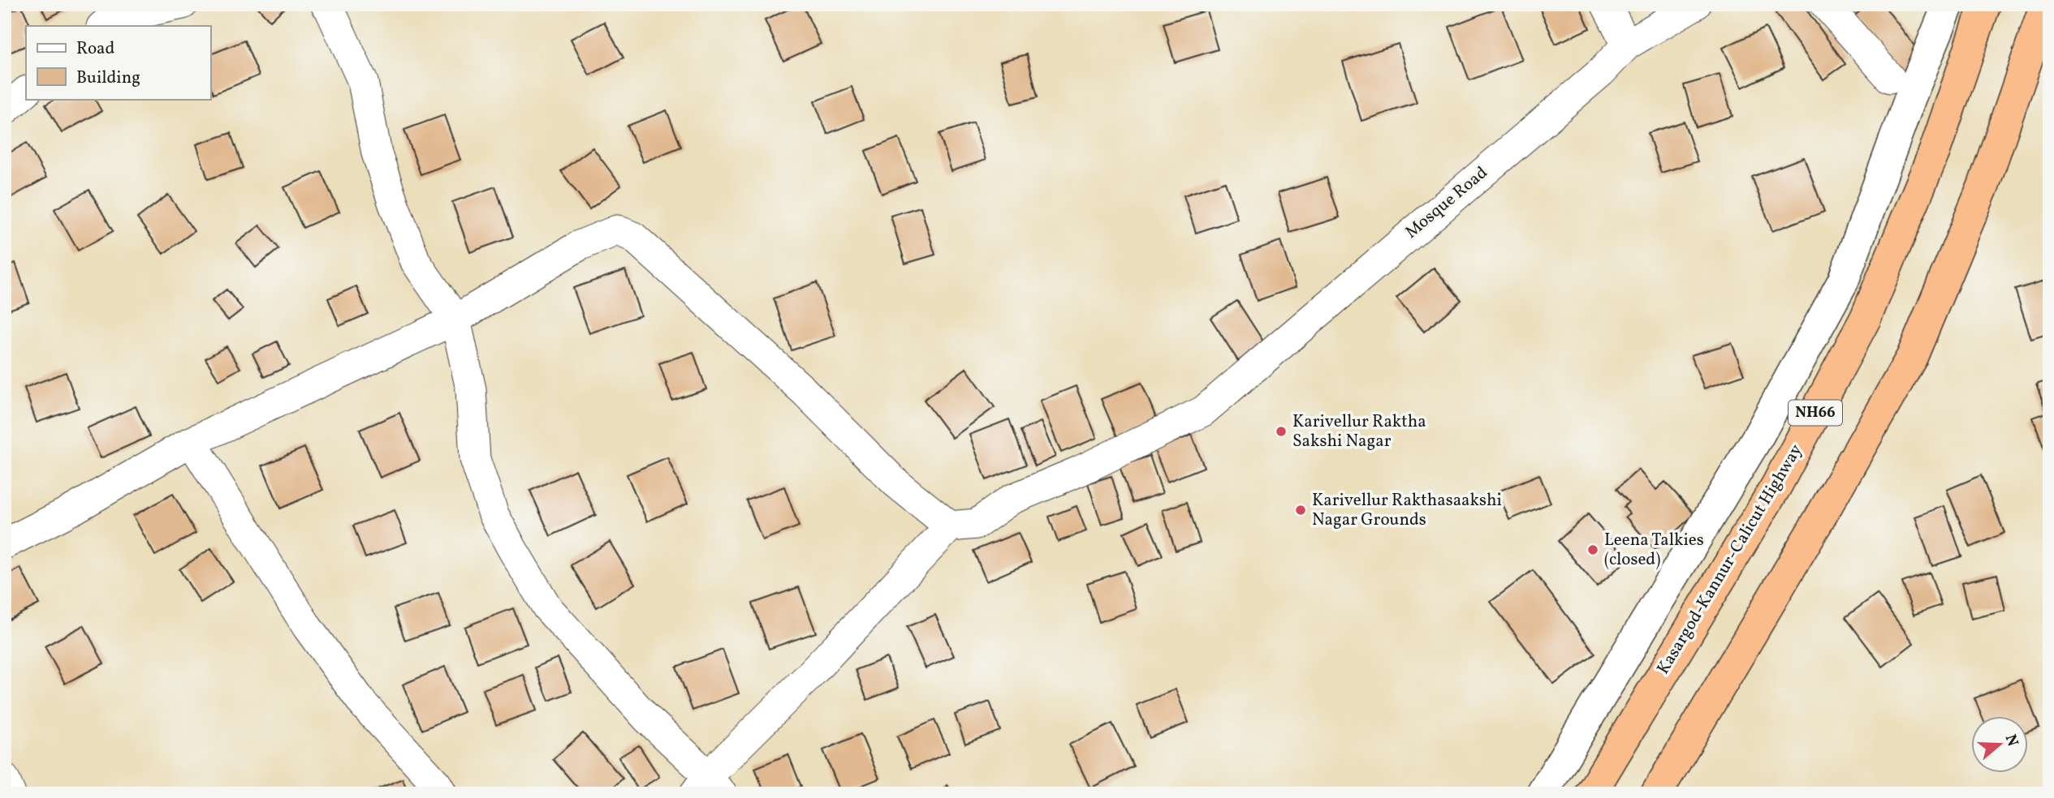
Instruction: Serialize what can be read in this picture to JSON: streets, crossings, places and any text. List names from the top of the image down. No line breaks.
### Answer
{"streets":{"highway":["NH66","Kasargod-Kannur-Calicut Highway"],"street":["Mosque Road"]},"places":["Karivellur Raktha Sakshi Nagar","Karivellur Rakthasaakshi Nagar Grounds","Leena Talkies (closed)"],"legend":["Road","Building"],"north":"right"}
